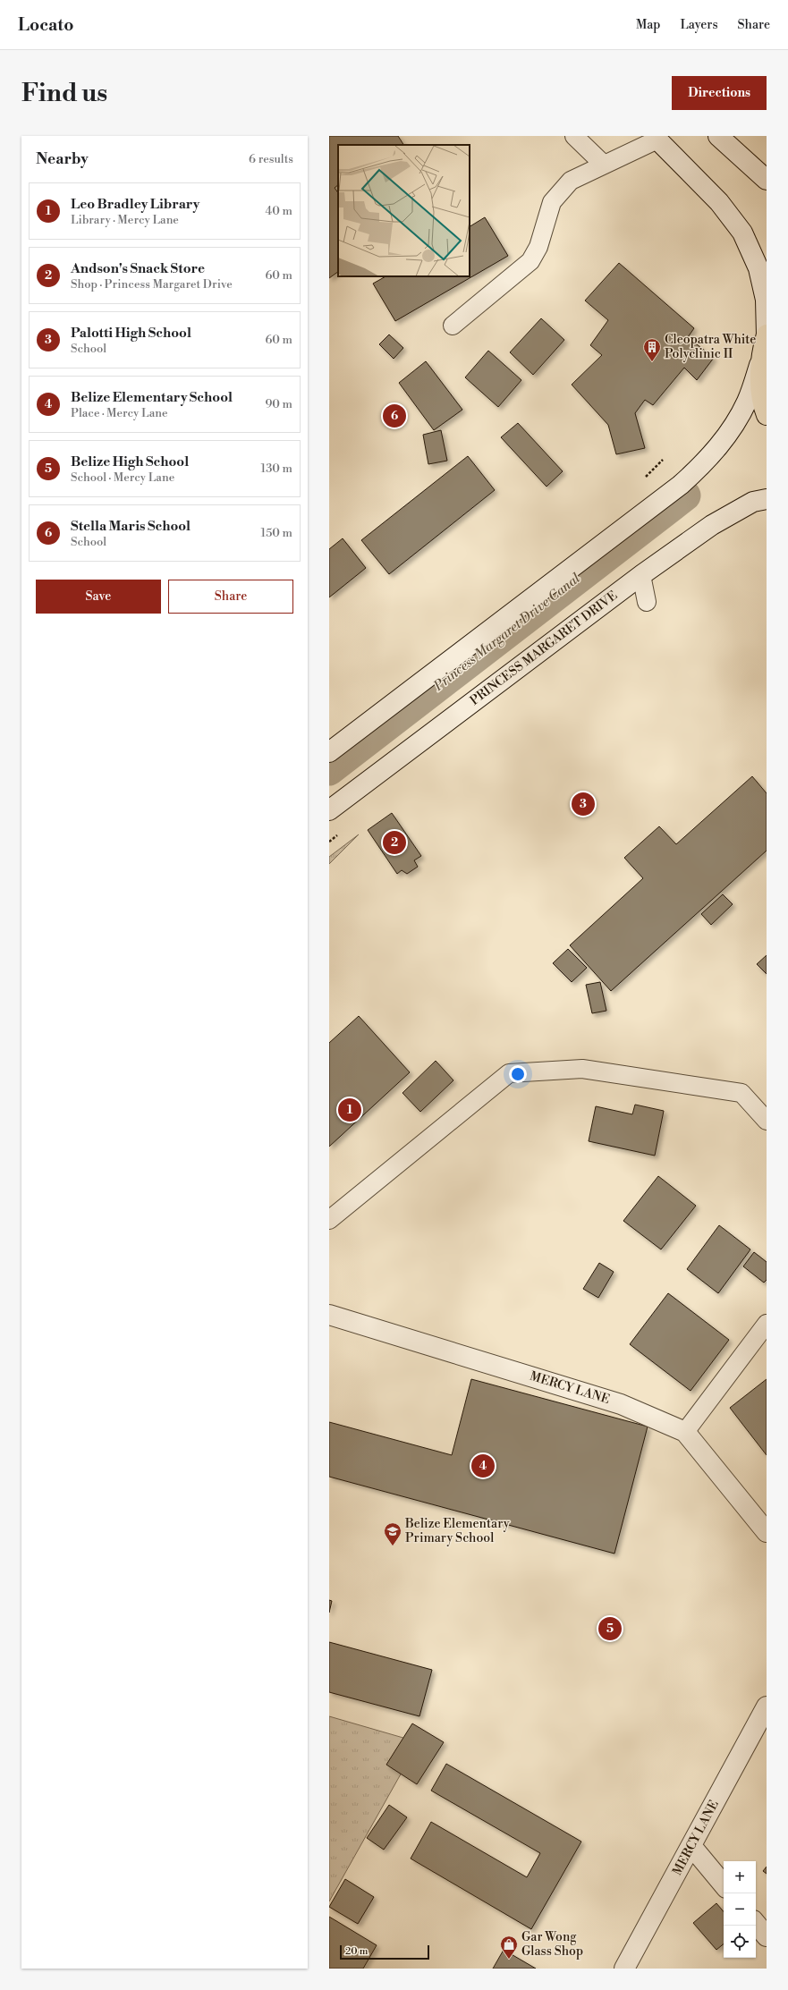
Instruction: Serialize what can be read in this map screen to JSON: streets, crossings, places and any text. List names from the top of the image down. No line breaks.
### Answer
{"streets":{"main road":["PRINCESS MARGARET DRIVE","MERCY LANE"]},"water":["Princess Margaret Drive Canal"],"places":{"building":["Cleopatra White Polyclinic II"],"school or university":["Belize Elementary Primary School"],"shop":["Gar Wong Glass Shop"]},"scale_bar":"20 m","page":{"header":"Locato","nav":["Map","Layers","Share"],"buttons":["Directions",["Save","Share"]],"title":"Find us","heading":["Nearby","6 results"],"list":[{"mark":"1","name":"Leo Bradley Library","note":"Library · Mercy Lane","value":"40 m"},{"mark":"2","name":"Andson's Snack Store","note":"Shop · Princess Margaret Drive","value":"60 m"},{"mark":"3","name":"Palotti High School","note":"School","value":"60 m"},{"mark":"4","name":"Belize Elementary School","note":"Place · Mercy Lane","value":"90 m"},{"mark":"5","name":"Belize High School","note":"School · Mercy Lane","value":"130 m"},{"mark":"6","name":"Stella Maris School","note":"School","value":"150 m"}],"pins":["6","3","2","1","4","5"],"map_buttons":["+","−"],"scale":"20 m"}}
